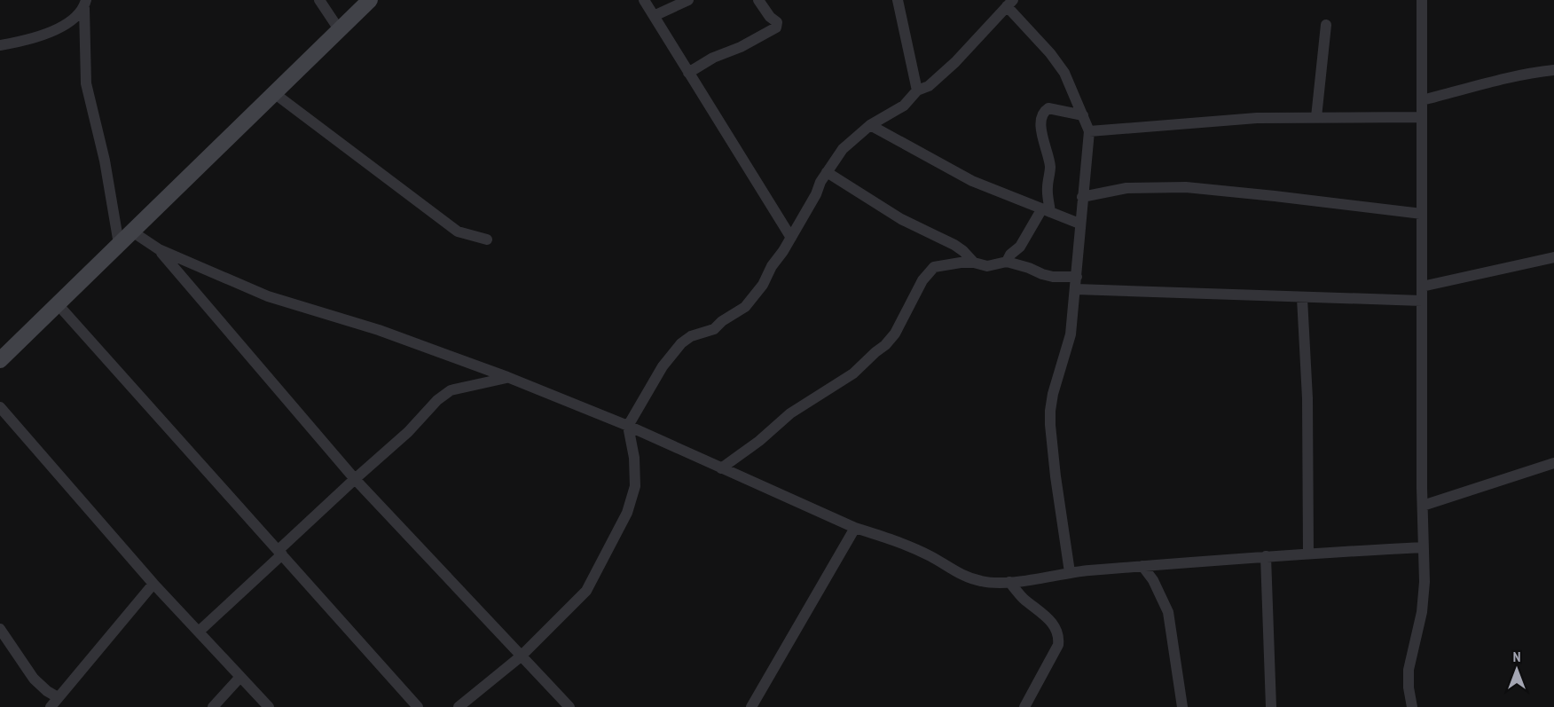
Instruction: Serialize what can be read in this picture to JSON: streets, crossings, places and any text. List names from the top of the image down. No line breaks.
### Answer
{"north":"top"}
